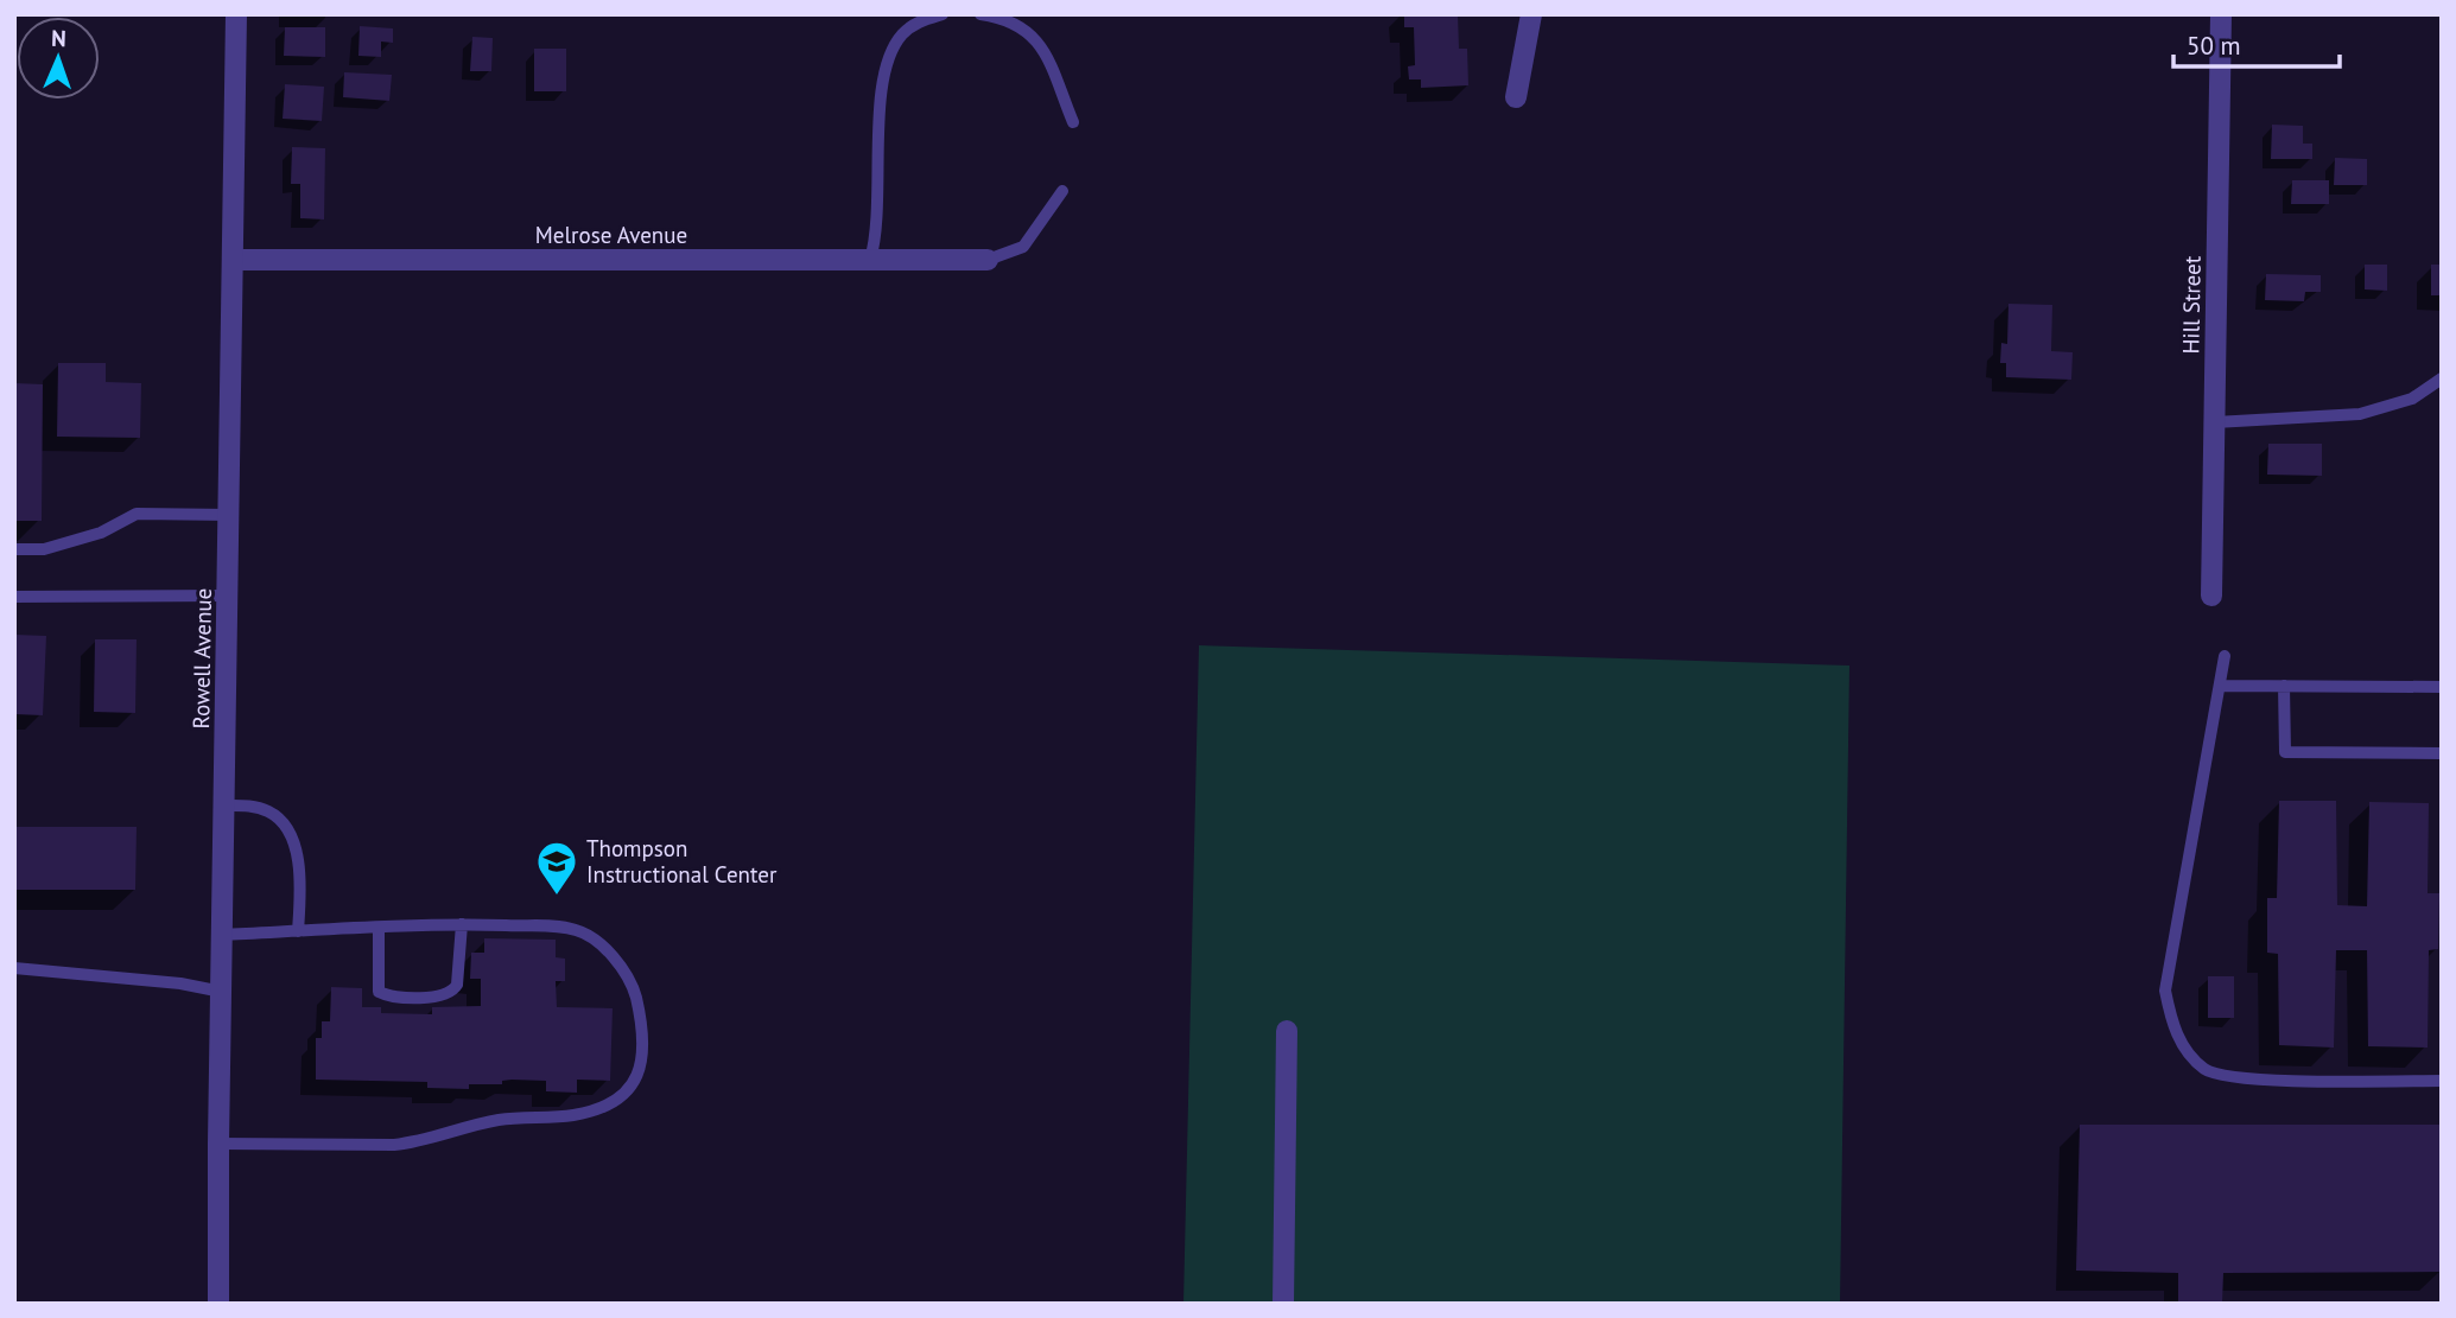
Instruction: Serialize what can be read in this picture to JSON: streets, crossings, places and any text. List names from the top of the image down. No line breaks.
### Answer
{"streets":{"street":["Melrose Avenue","Hill Street","Rowell Avenue"]},"crossings":[["Melrose Avenue","Rowell Avenue"]],"places":{"school or university":["Thompson Instructional Center"]},"scale_bar":"50 m","north":"top"}
